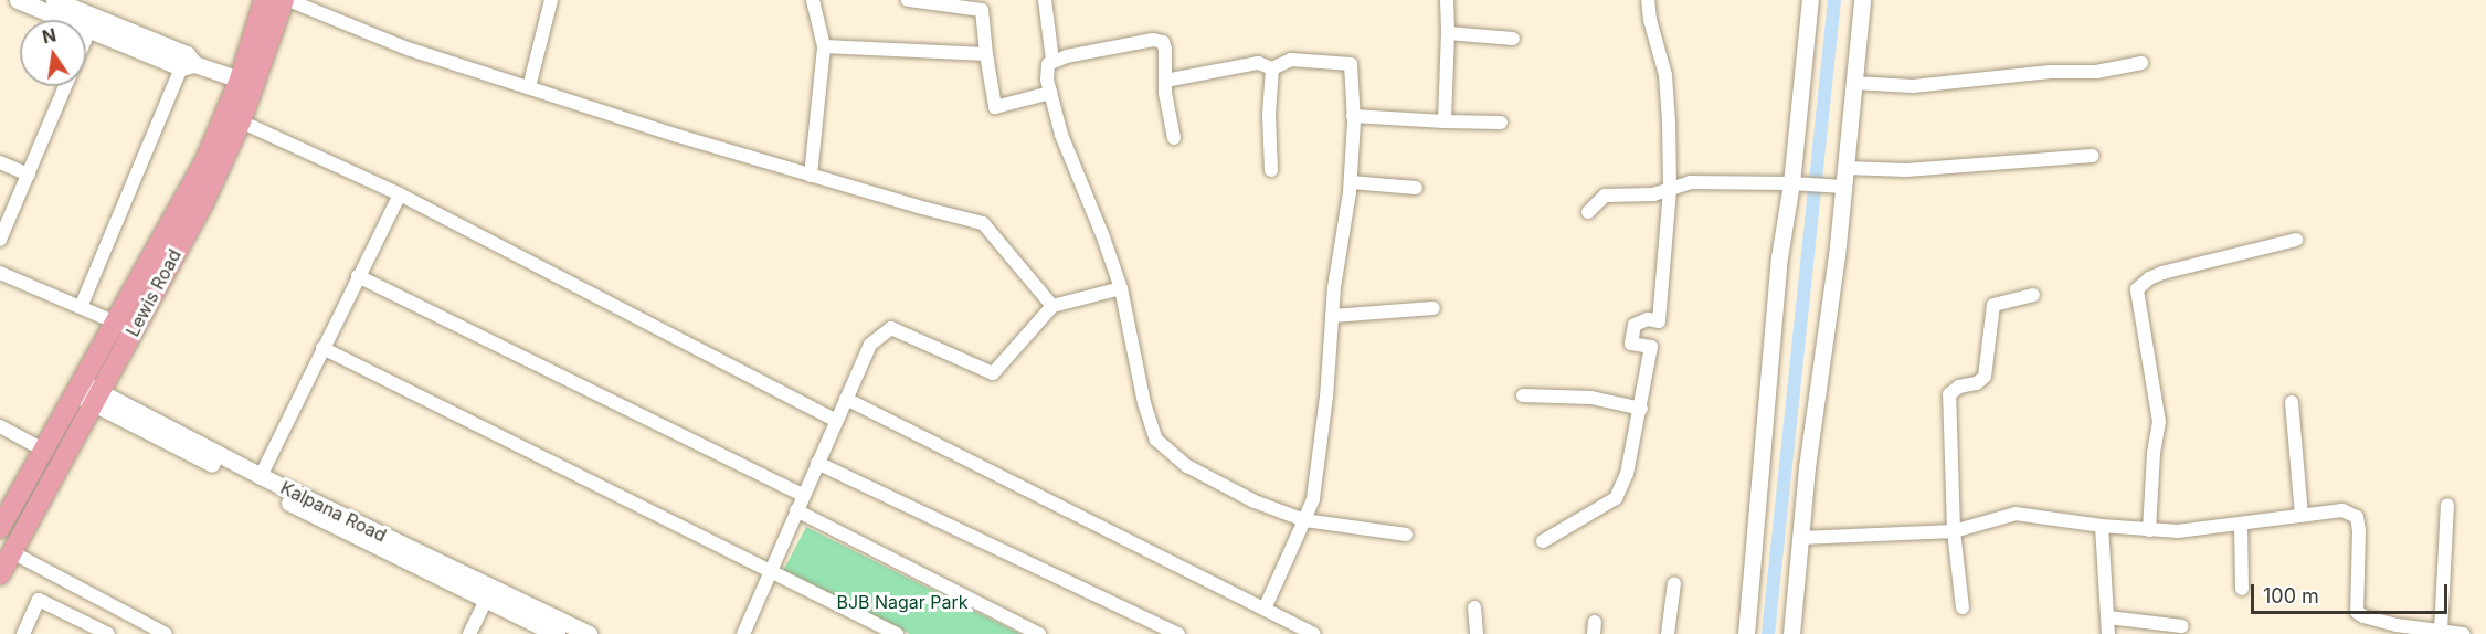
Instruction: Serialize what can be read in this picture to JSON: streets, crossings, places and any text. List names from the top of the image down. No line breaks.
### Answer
{"streets":{"main road":["Lewis Road"],"street":["Kalpana Road"]},"crossings":[["Lewis Road","Kalpana Road"]],"parks":["BJB Nagar Park"],"scale_bar":"100 m","north":"top"}
